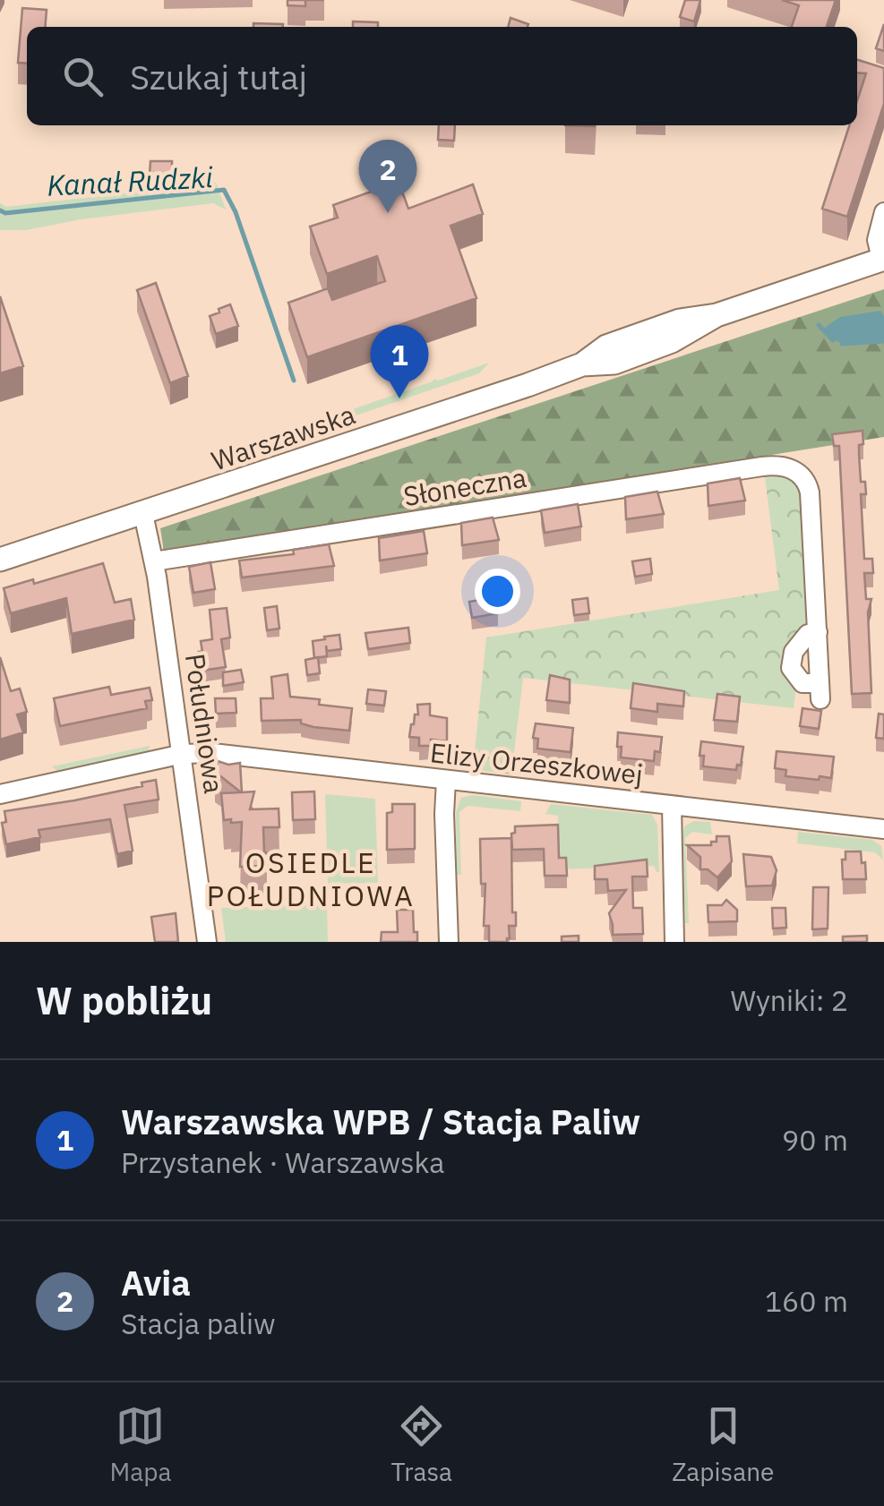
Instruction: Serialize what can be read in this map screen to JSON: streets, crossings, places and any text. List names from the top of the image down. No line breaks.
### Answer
{"streets":{"main road":["Warszawska"],"street":["Słoneczna","Południowa","Elizy Orzeszkowej"]},"crossings":[["Warszawska","Południowa"],["Słoneczna","Południowa"],["Południowa","Elizy Orzeszkowej"]],"districts":["OSIEDLE POŁUDNIOWA"],"water":["Kanał Rudzki"],"page":{"search":"Szukaj tutaj","pins":["2","1"],"heading":["W pobliżu","Wyniki: 2"],"list":[{"mark":"1","name":"Warszawska WPB / Stacja Paliw","note":"Przystanek · Warszawska","value":"90 m"},{"mark":"2","name":"Avia","note":"Stacja paliw","value":"160 m"}],"nav":["Mapa","Trasa","Zapisane"]}}
